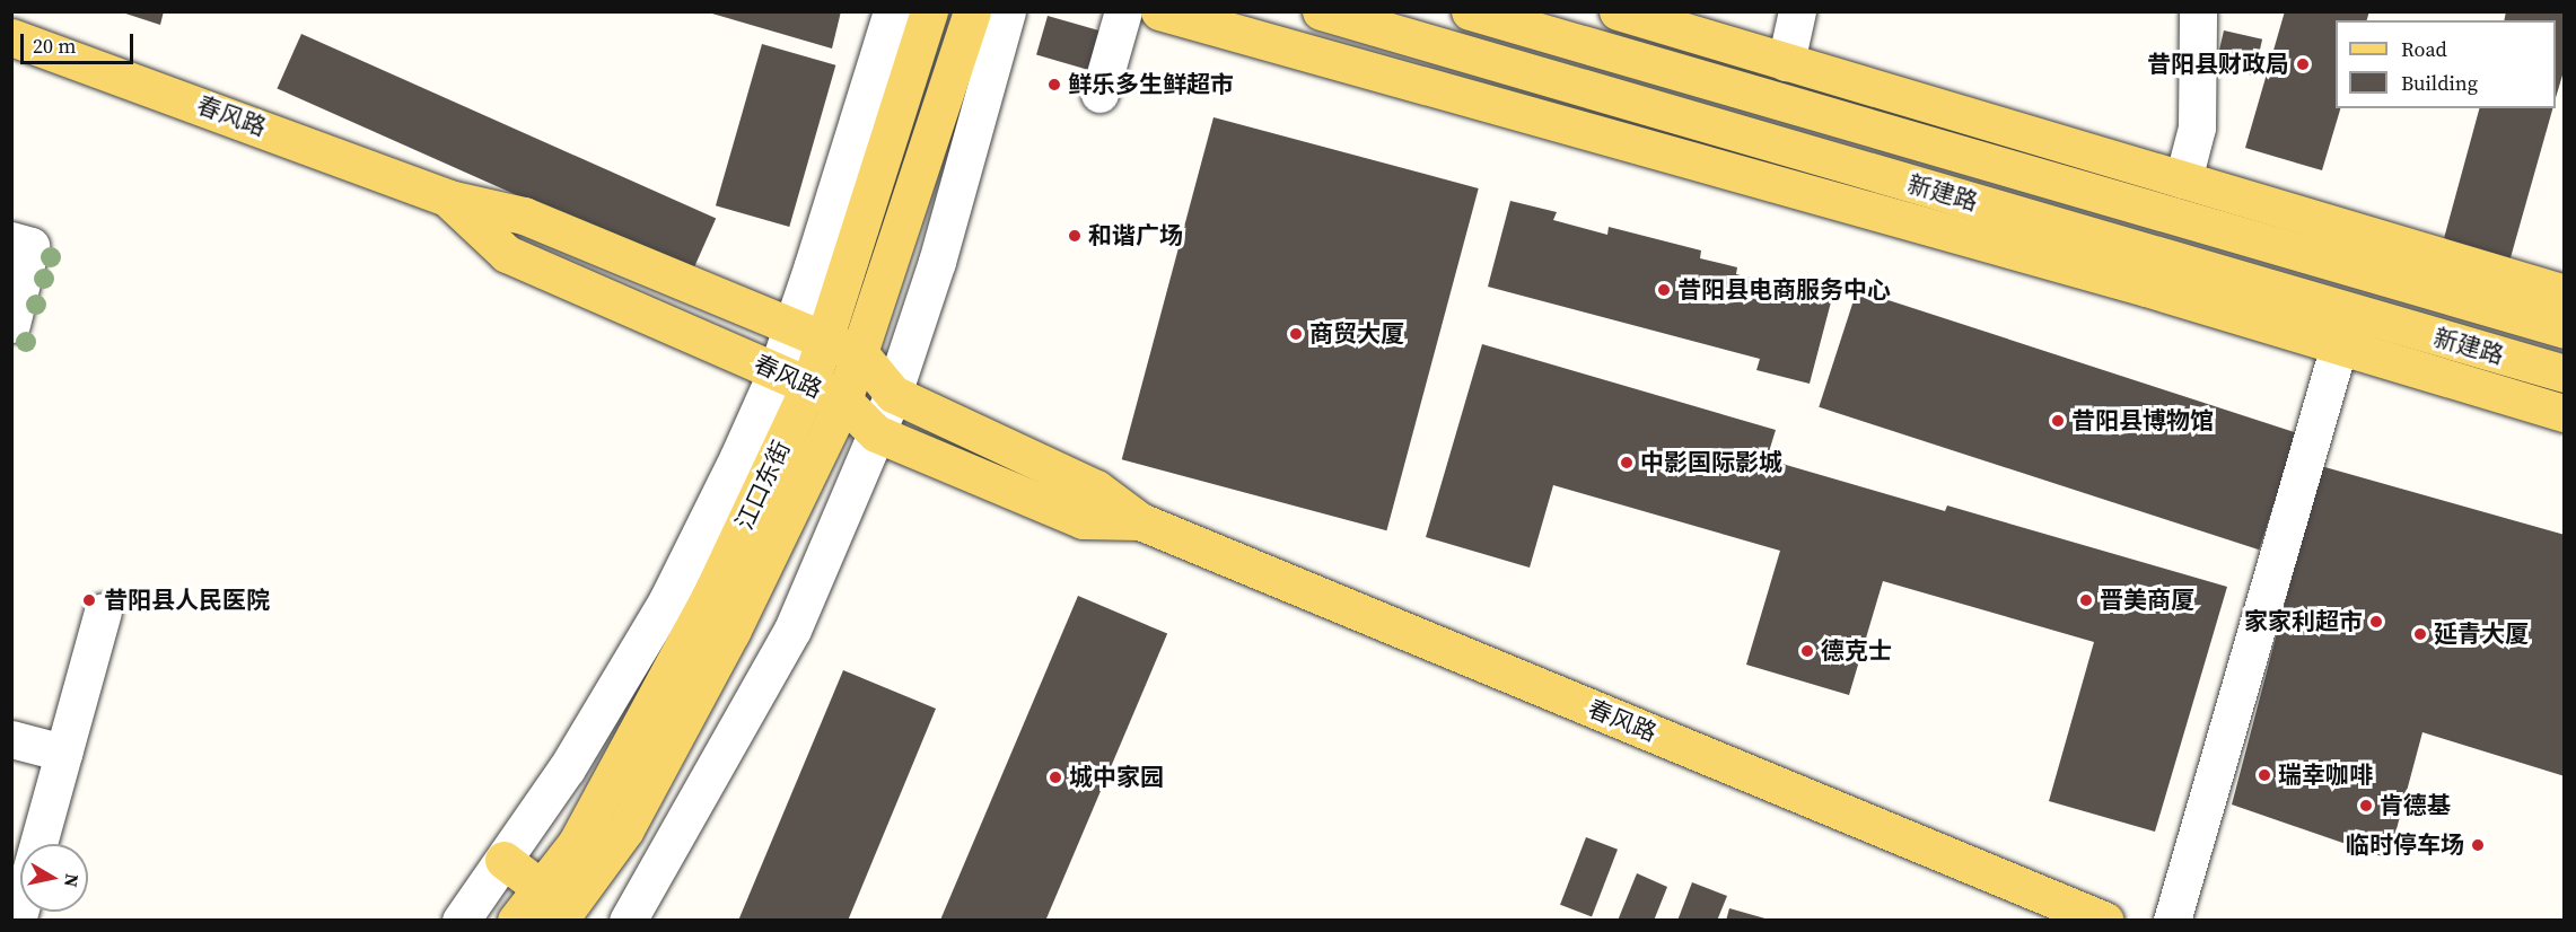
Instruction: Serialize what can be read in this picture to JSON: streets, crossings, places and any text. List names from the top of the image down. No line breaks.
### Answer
{"streets":{"main road":["春风路","新建路","江口东街"]},"crossings":[["春风路","江口东街"]],"places":["昔阳县财政局","鲜乐多生鲜超市","和谐广场","昔阳县电商服务中心","商贸大厦","昔阳县博物馆","中影国际影城","昔阳县人民医院","晋美商厦","家家利超市","延青大厦","德克士","瑞幸咖啡","城中家园","肯德基","临时停车场"],"legend":["Road","Building"],"scale_bar":"20 m","north":"right"}
